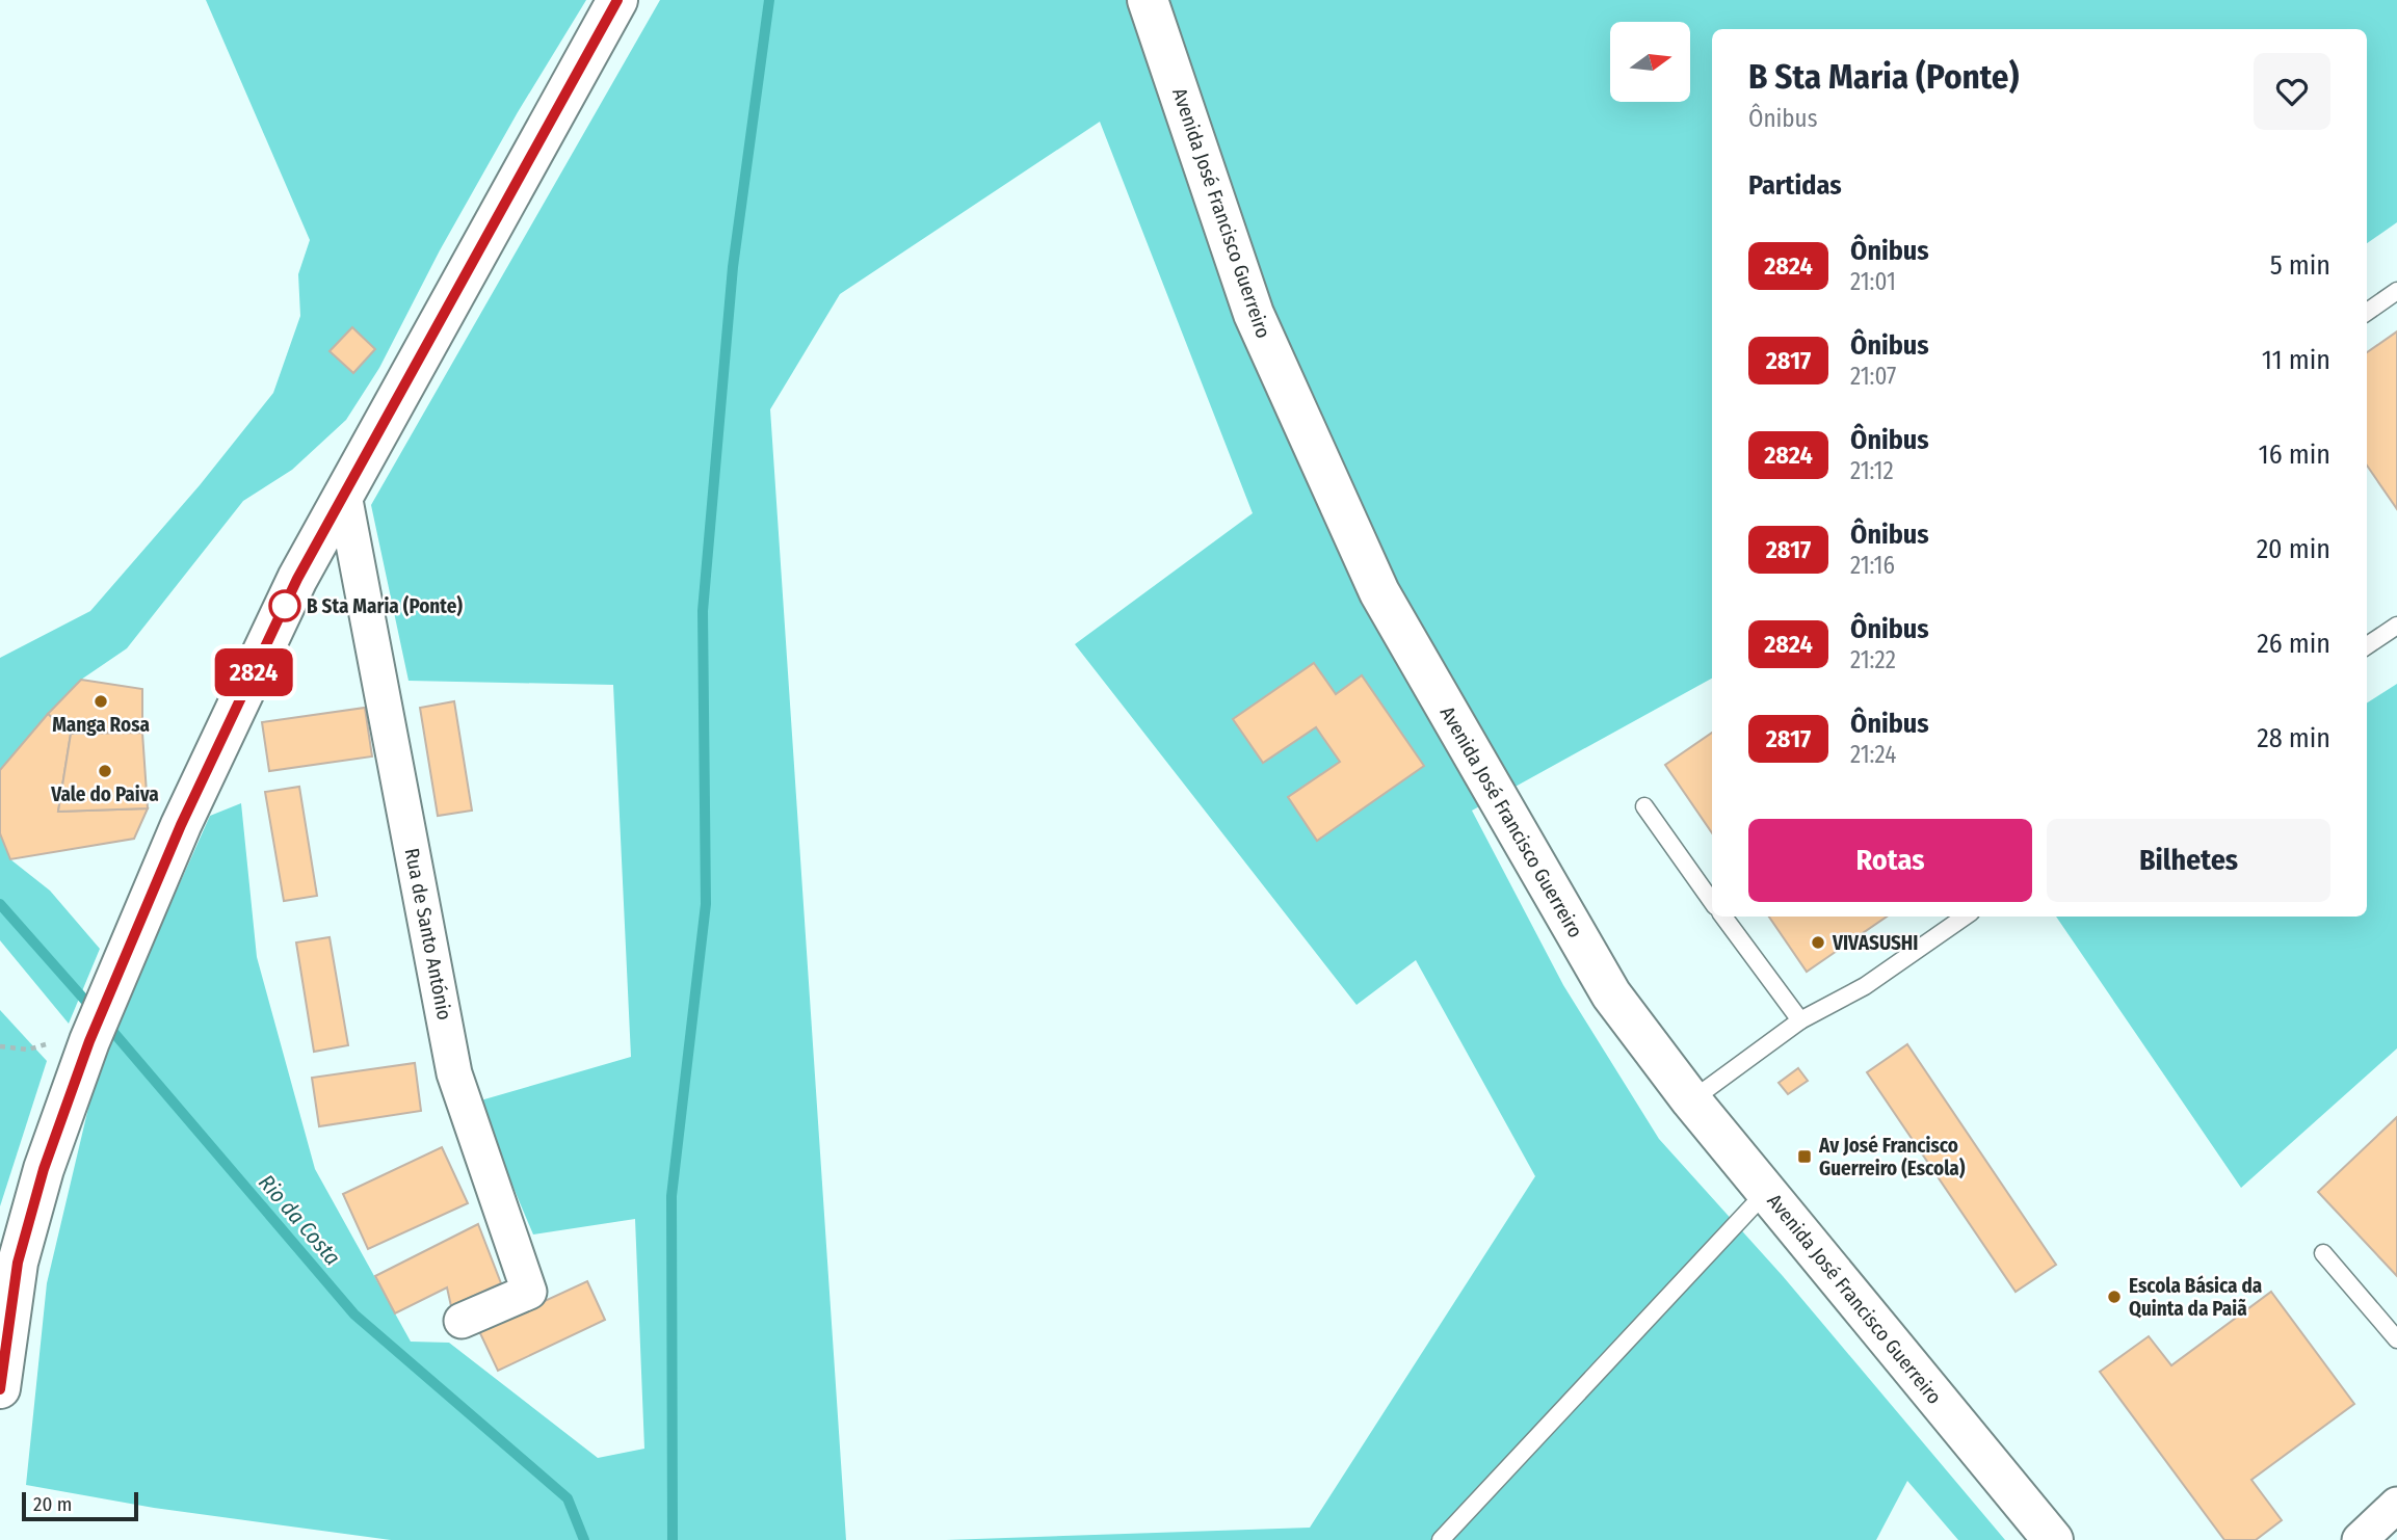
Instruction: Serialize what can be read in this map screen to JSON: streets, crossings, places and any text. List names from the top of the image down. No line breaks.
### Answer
{"streets":{"main road":["Avenida José Francisco Guerreiro"],"street":["Rua de Santo António"]},"water":["Rio da Costa"],"places":{"other":["B Sta Maria (Ponte)","Manga Rosa","Vale do Paiva","VIVASUSHI","Escola Básica da Quinta da Paiã"],"transit":["Av José Francisco Guerreiro (Escola)"]},"lines":["bus line 2824"],"scale_bar":"20 m","north":"right","page":{"on_map":"2824","heading":[["B Sta Maria (Ponte)","Ônibus"],"Partidas"],"list":[{"mark":"2824","name":"Ônibus","note":"21:01","value":"5 min"},{"mark":"2817","name":"Ônibus","note":"21:07","value":"11 min"},{"mark":"2824","name":"Ônibus","note":"21:12","value":"16 min"},{"mark":"2817","name":"Ônibus","note":"21:16","value":"20 min"},{"mark":"2824","name":"Ônibus","note":"21:22","value":"26 min"},{"mark":"2817","name":"Ônibus","note":"21:24","value":"28 min"}],"buttons":["Rotas","Bilhetes"],"scale":"20 m"}}
